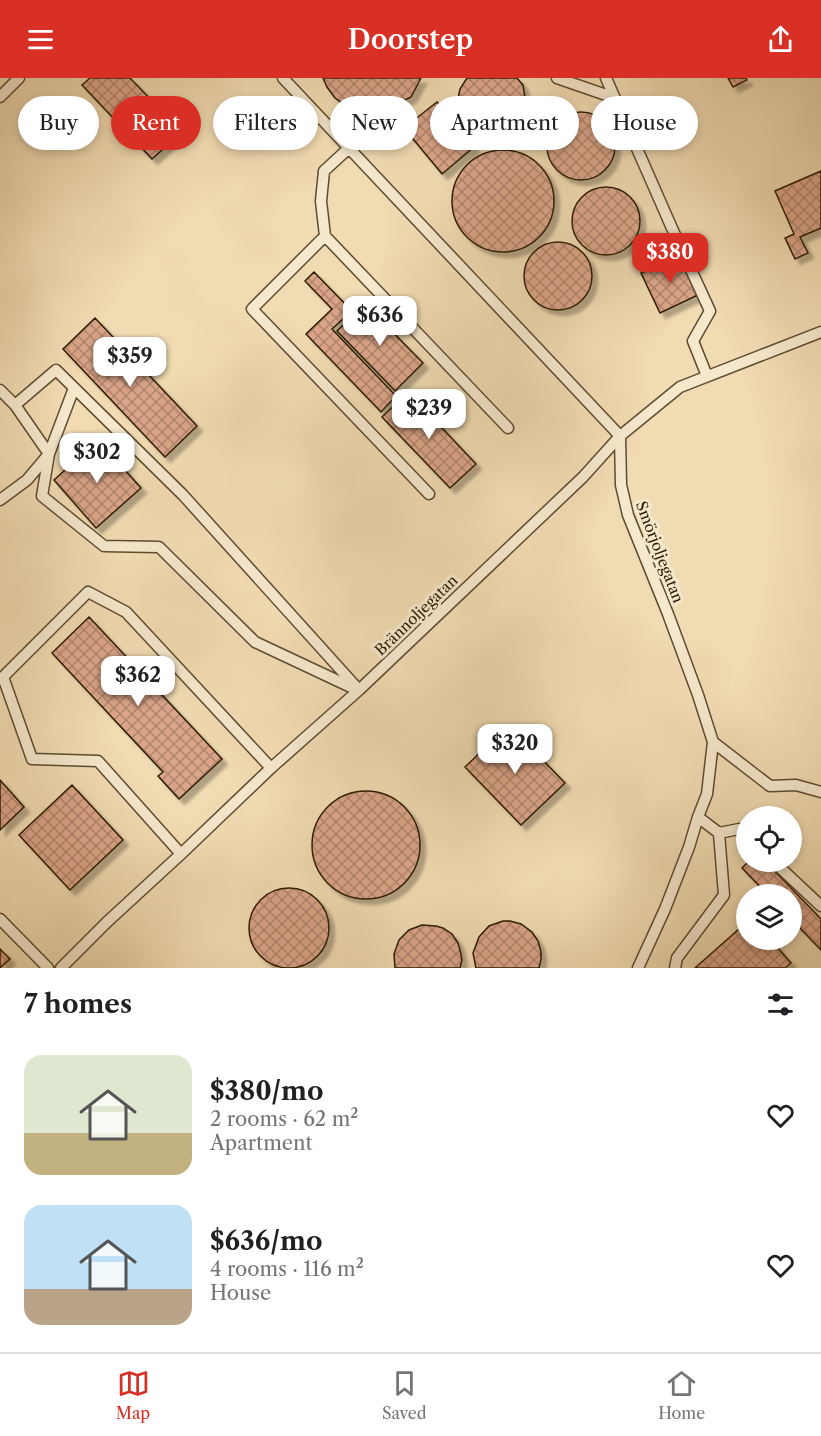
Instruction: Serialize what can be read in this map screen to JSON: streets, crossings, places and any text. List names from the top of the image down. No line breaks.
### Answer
{"streets":{"lane":["Smörjoljegatan","Brännoljegatan"]},"crossings":[["Smörjoljegatan","Brännoljegatan"]],"page":{"header":"Doorstep","chip":["Buy","Rent","Filters","New","Apartment","House"],"price":["$380","$636","$359","$239","$302","$362","$320"],"heading":"7 homes","list":[{"name":"$380/mo","note":"2 rooms · 62 m² · Apartment"},{"name":"$636/mo","note":"4 rooms · 116 m² · House"}],"tabs":["Map","Saved","Home"]}}
